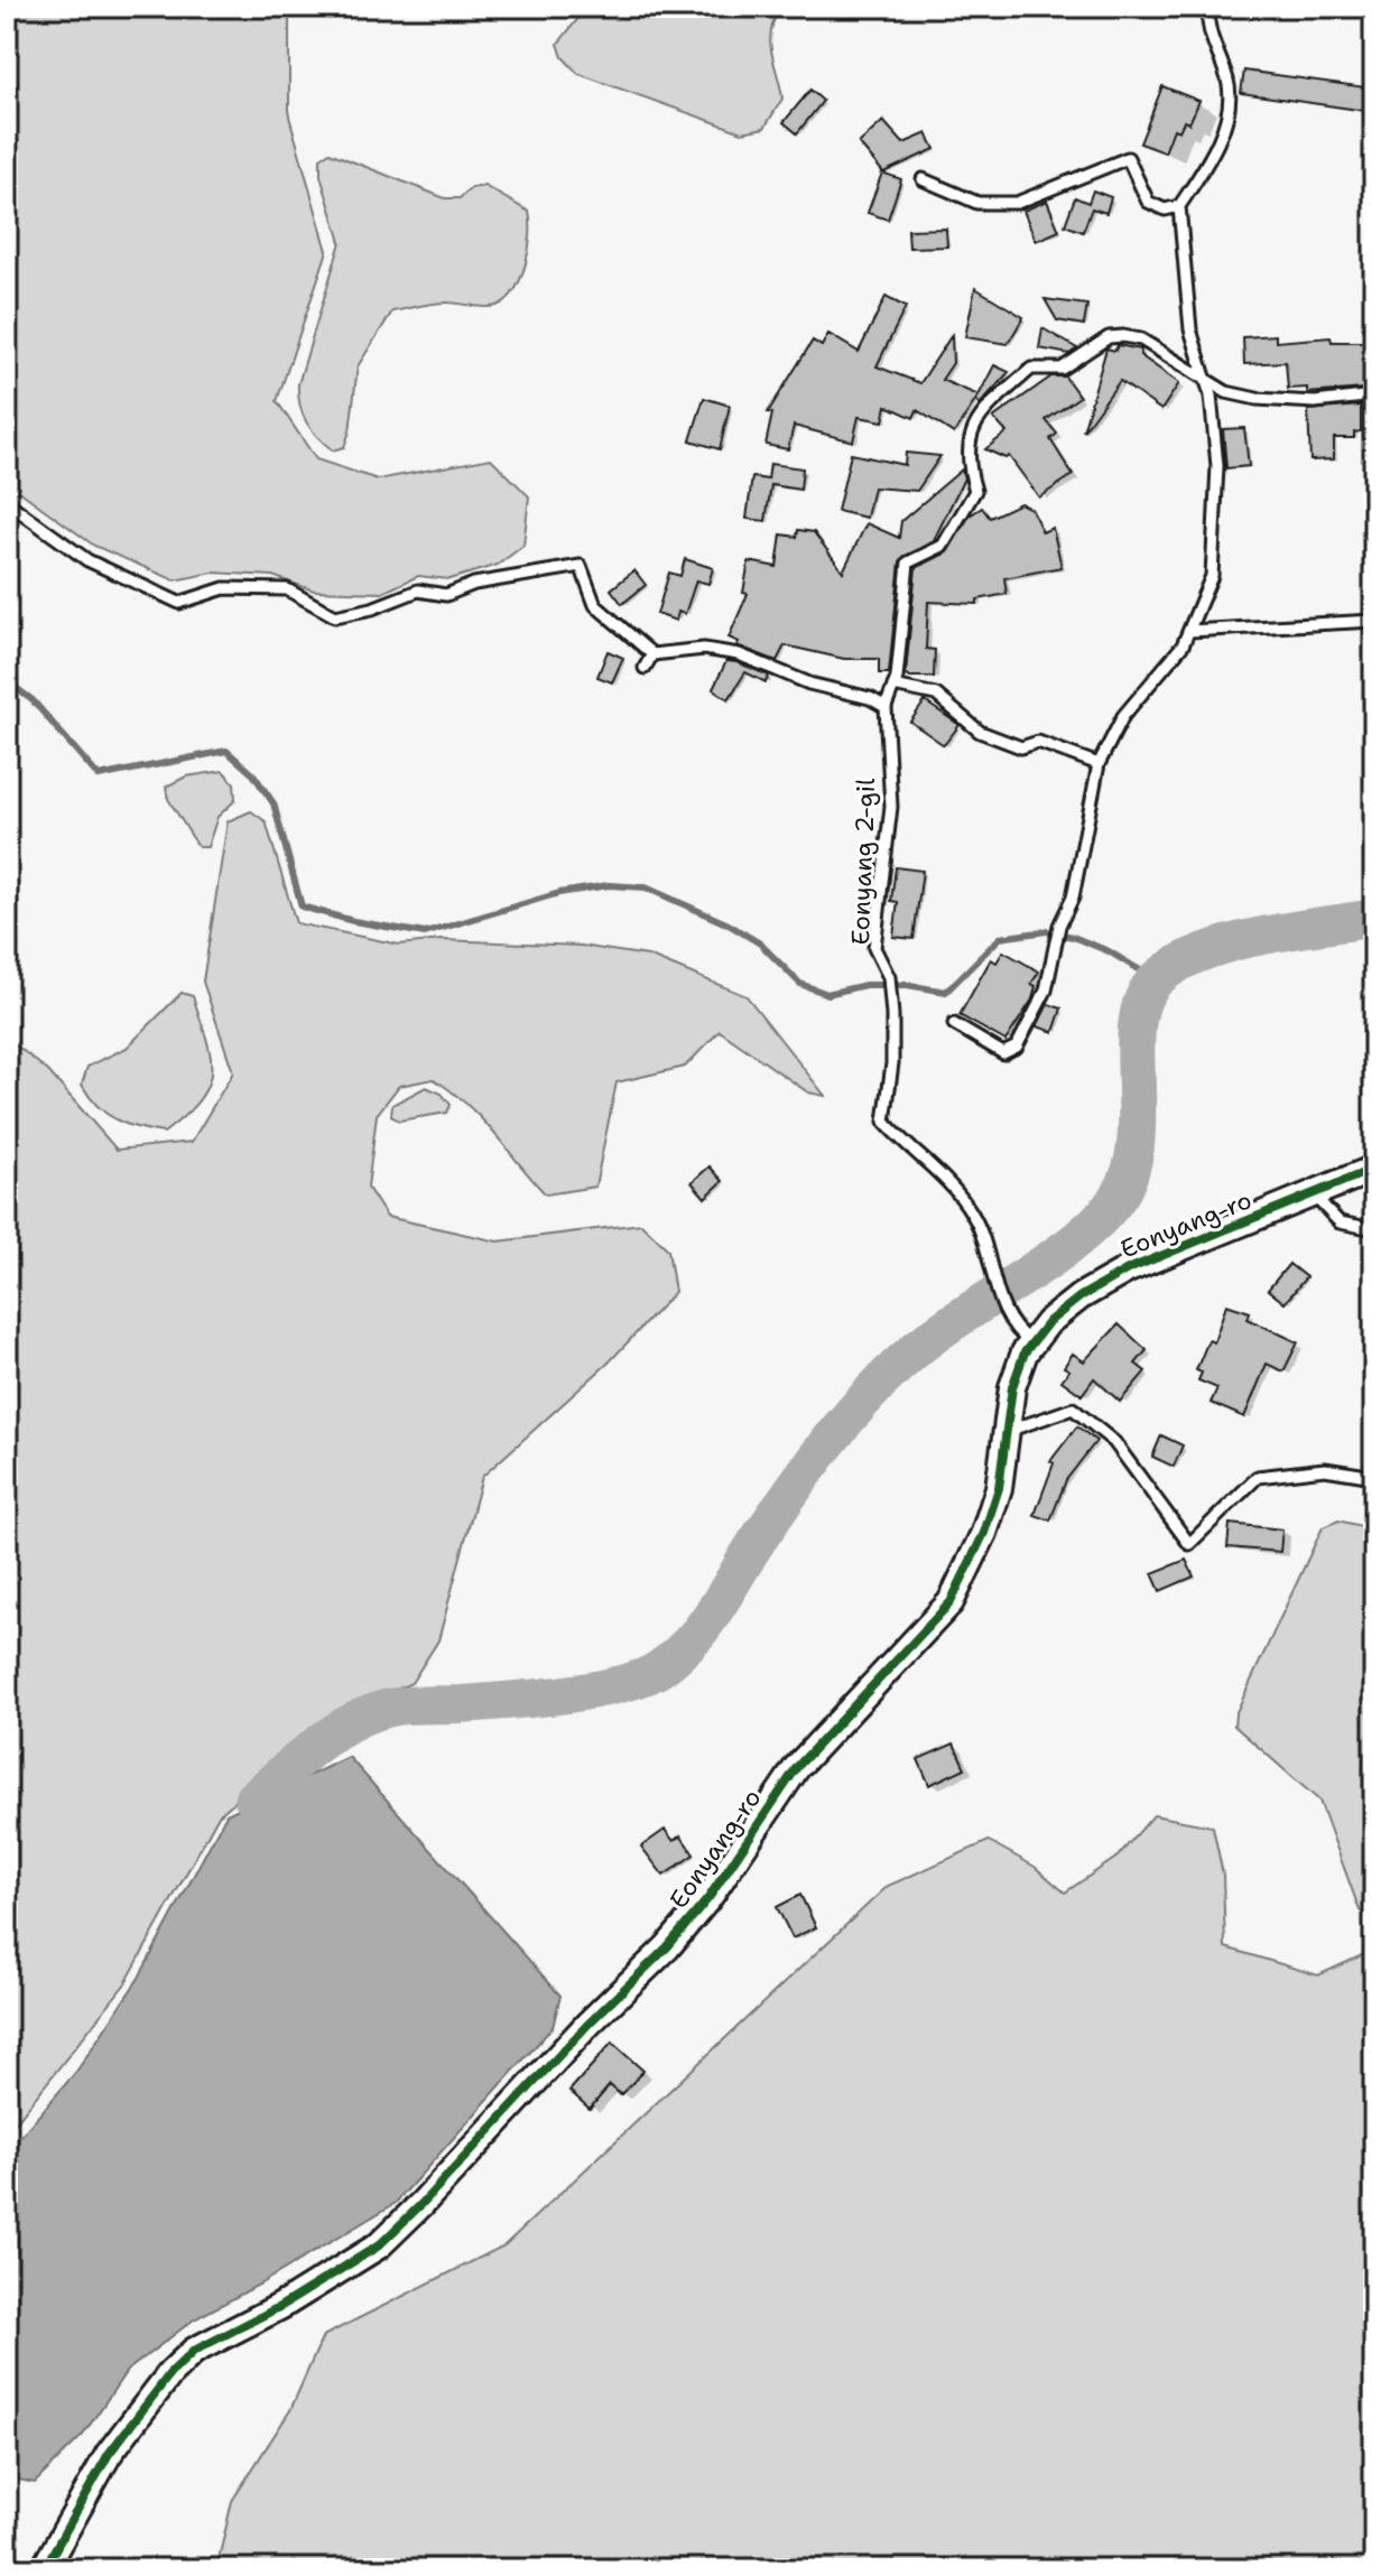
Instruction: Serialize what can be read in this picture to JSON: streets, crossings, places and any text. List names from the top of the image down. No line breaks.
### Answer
{"streets":{"street":["Eonyang-ro"],"lane":["Eonyang 2-gil"]},"crossings":[["Eonyang 2-gil","Eonyang-ro"]]}
